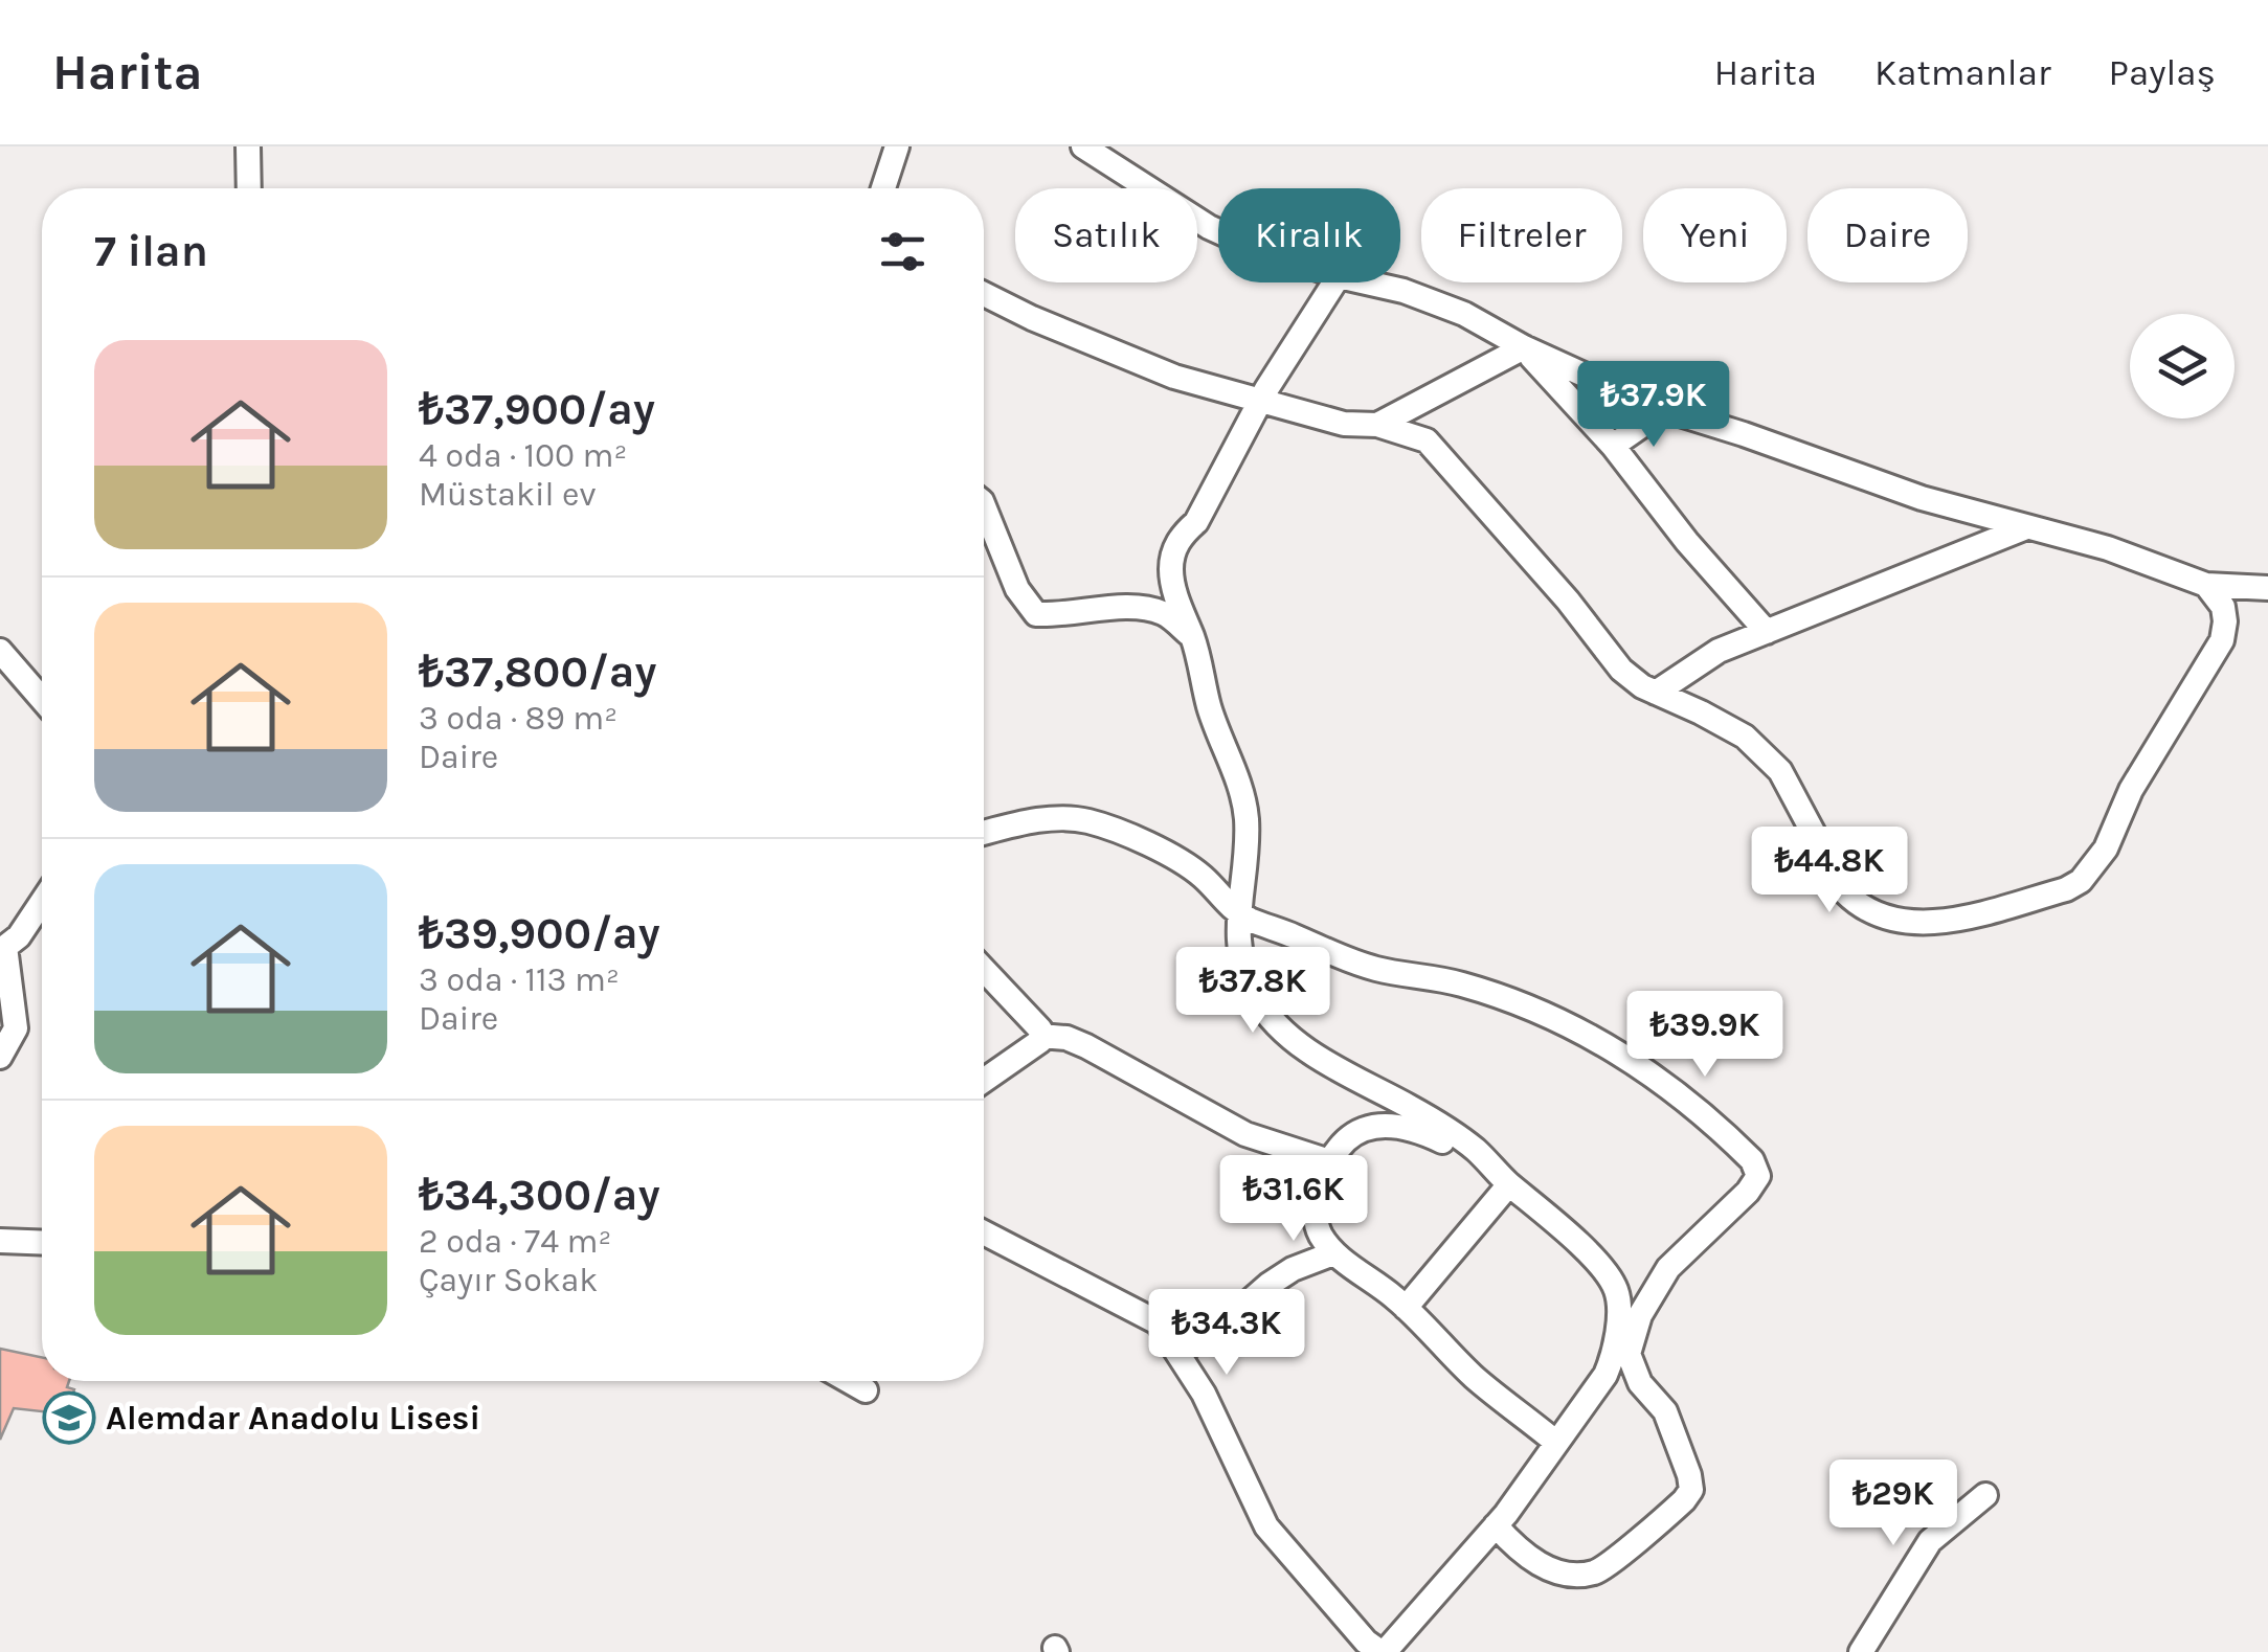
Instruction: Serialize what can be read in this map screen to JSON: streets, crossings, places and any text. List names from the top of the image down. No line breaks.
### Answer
{"places":{"school or university":["Alemdar Anadolu Lisesi"]},"page":{"header":"Harita","nav":["Harita","Katmanlar","Paylaş"],"chip":["Satılık","Kiralık","Filtreler","Yeni","Daire"],"heading":"7 ilan","list":[{"name":"₺37,900/ay","note":"4 oda · 100 m² · Müstakil ev"},{"name":"₺37,800/ay","note":"3 oda · 89 m² · Daire"},{"name":"₺39,900/ay","note":"3 oda · 113 m² · Daire"},{"name":"₺34,300/ay","note":"2 oda · 74 m² · Çayır Sokak"}],"price":["₺37.9K","₺44.8K","₺37.8K","₺39.9K","₺31.6K","₺34.3K","₺29K"]}}
